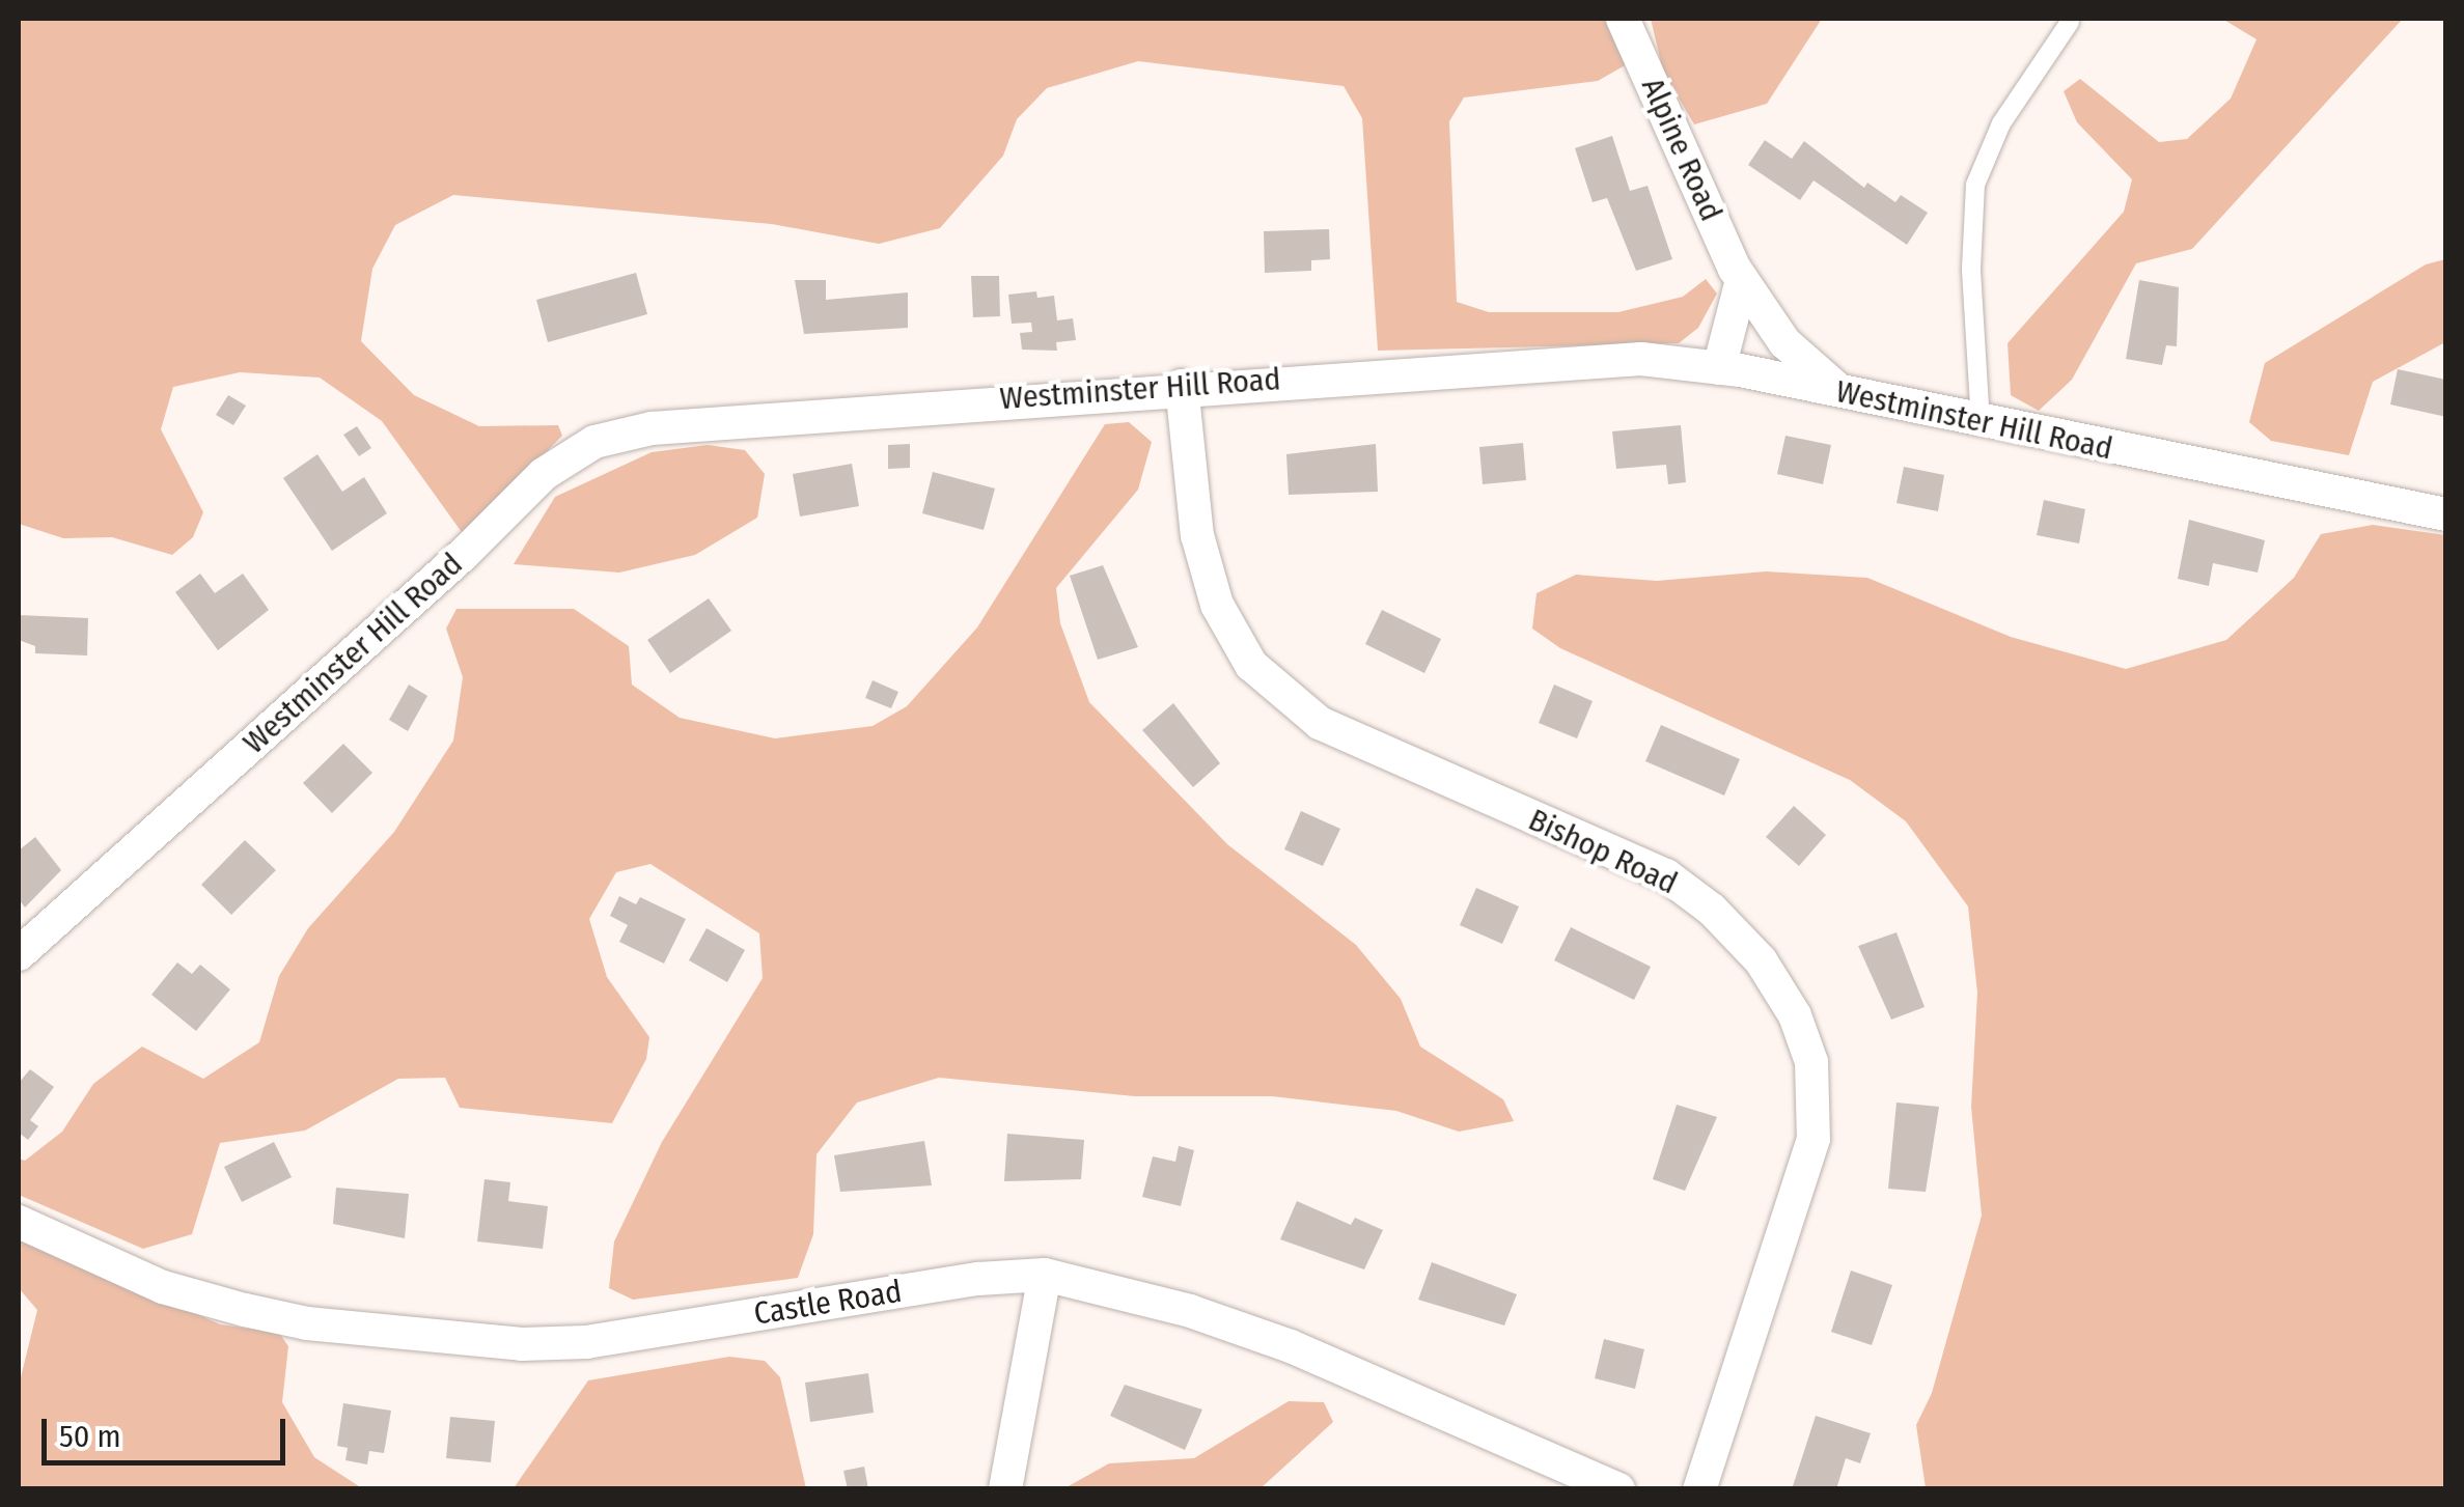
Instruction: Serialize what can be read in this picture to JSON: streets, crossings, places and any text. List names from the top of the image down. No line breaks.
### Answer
{"streets":{"street":["Alpine Road","Westminster Hill Road","Bishop Road","Castle Road"]},"crossings":[["Alpine Road","Westminster Hill Road"],["Westminster Hill Road","Bishop Road"]],"scale_bar":"50 m"}
